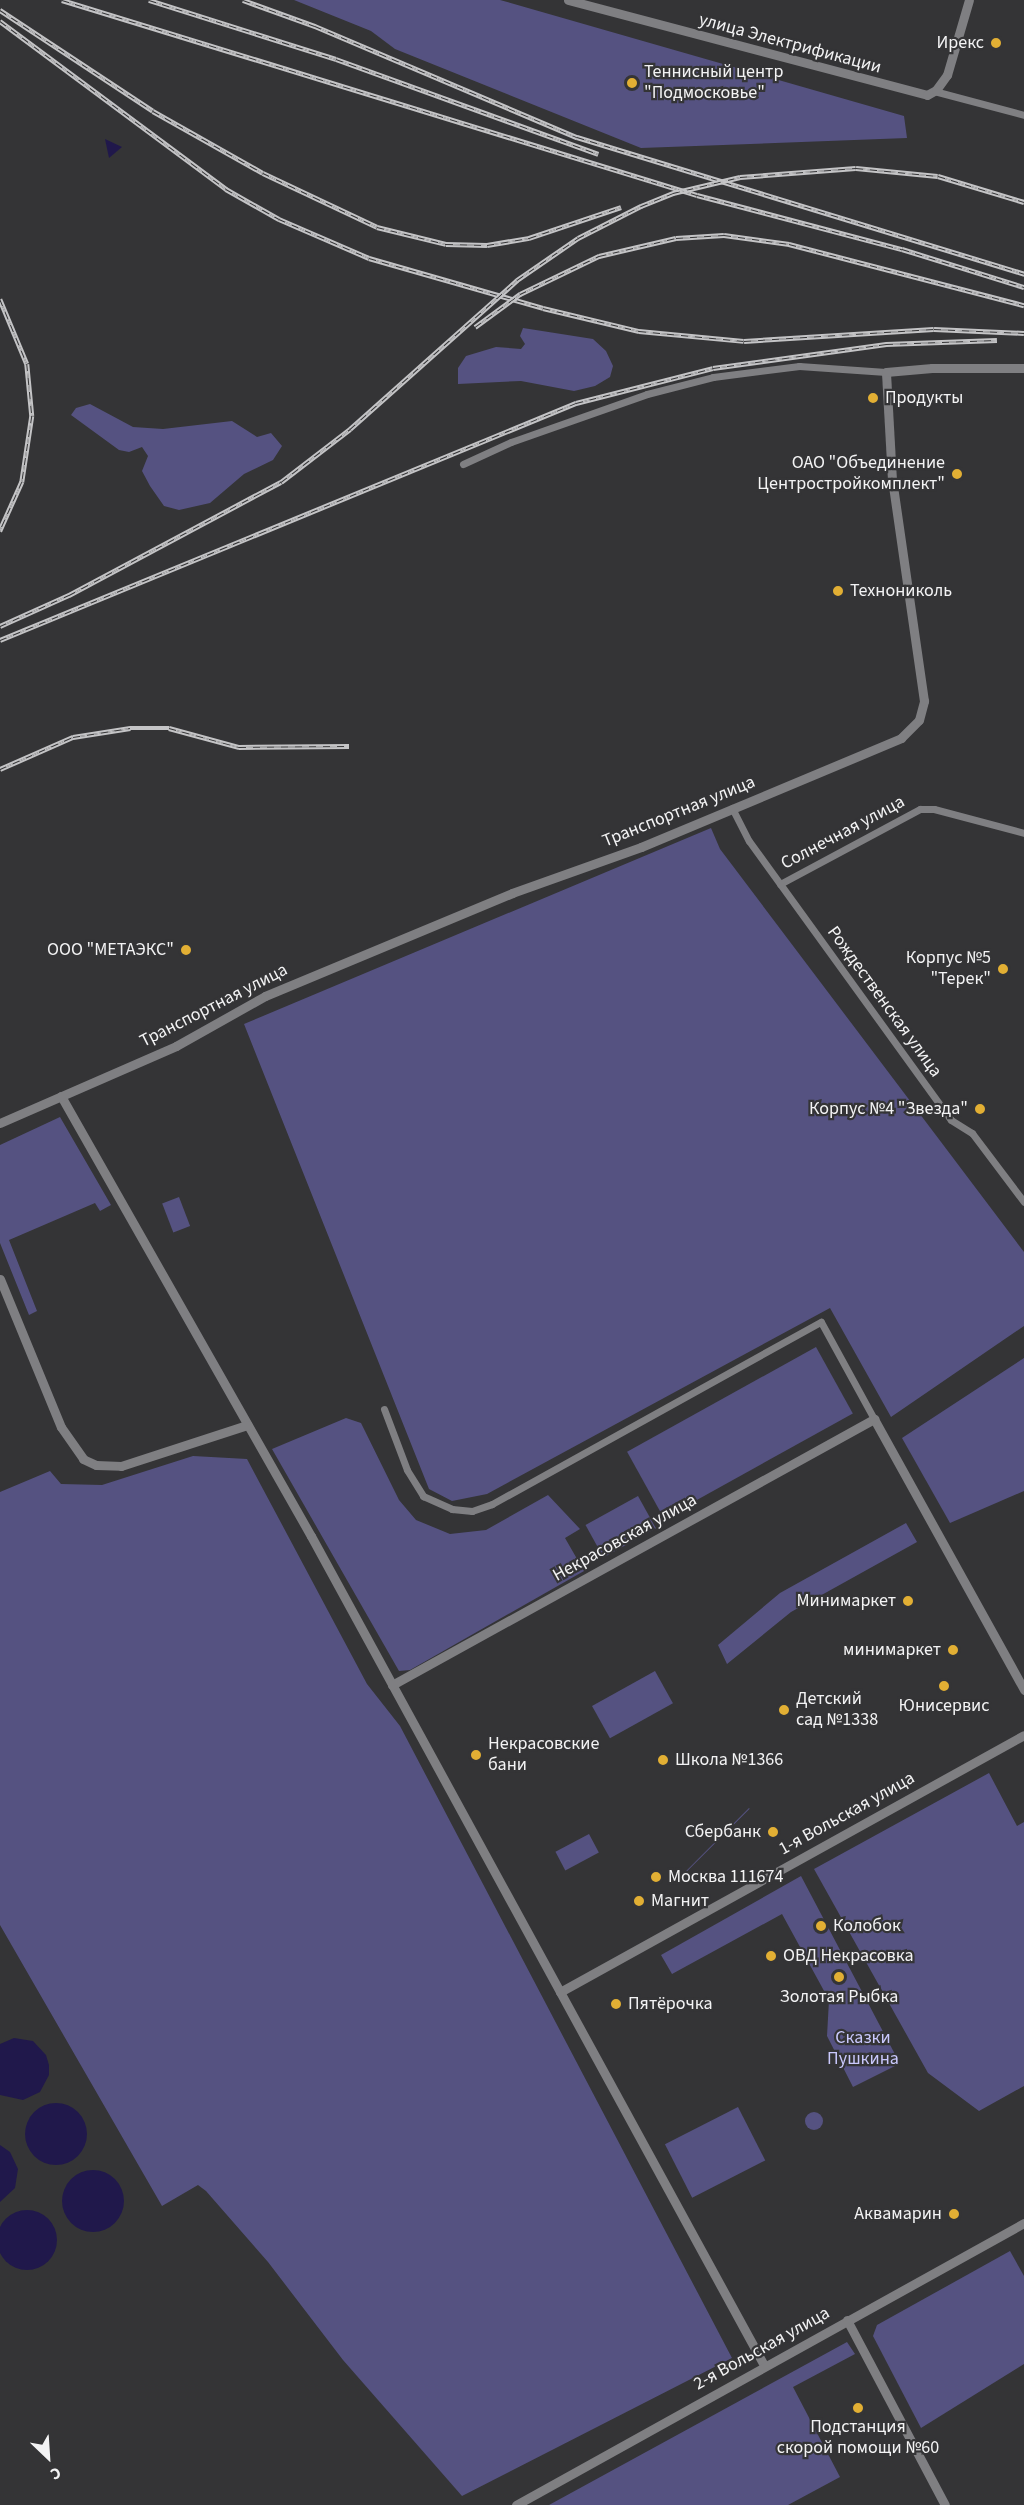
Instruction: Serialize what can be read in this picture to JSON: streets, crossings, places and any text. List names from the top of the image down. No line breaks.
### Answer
{"streets":{"street":["улица Электрификации","Транспортная улица","Солнечная улица","Рождественская улица","Некрасовская улица","1-я Вольская улица","2-я Вольская улица"]},"crossings":[["Транспортная улица","Рождественская улица"],["Солнечная улица","Рождественская улица"]],"parks":["Сказки Пушкина"],"places":["Ирекс","Теннисный центр \"Подмосковье\"","Продукты","ОАО \"Объединение Центростройкомплект\"","Технониколь","ООО \"МЕТАЭКС\"","Корпус №5 \"Терек\"","Корпус №4 \"Звезда\"","Минимаркет","минимаркет","Юнисервис","Детский сад №1338","Некрасовские бани","Школа №1366","Сбербанк","Москва 111674","Магнит","Колобок","ОВД Некрасовка","Золотая Рыбка","Пятёрочка","Аквамарин","Подстанция скорой помощи №60"],"north":"bottom right"}
